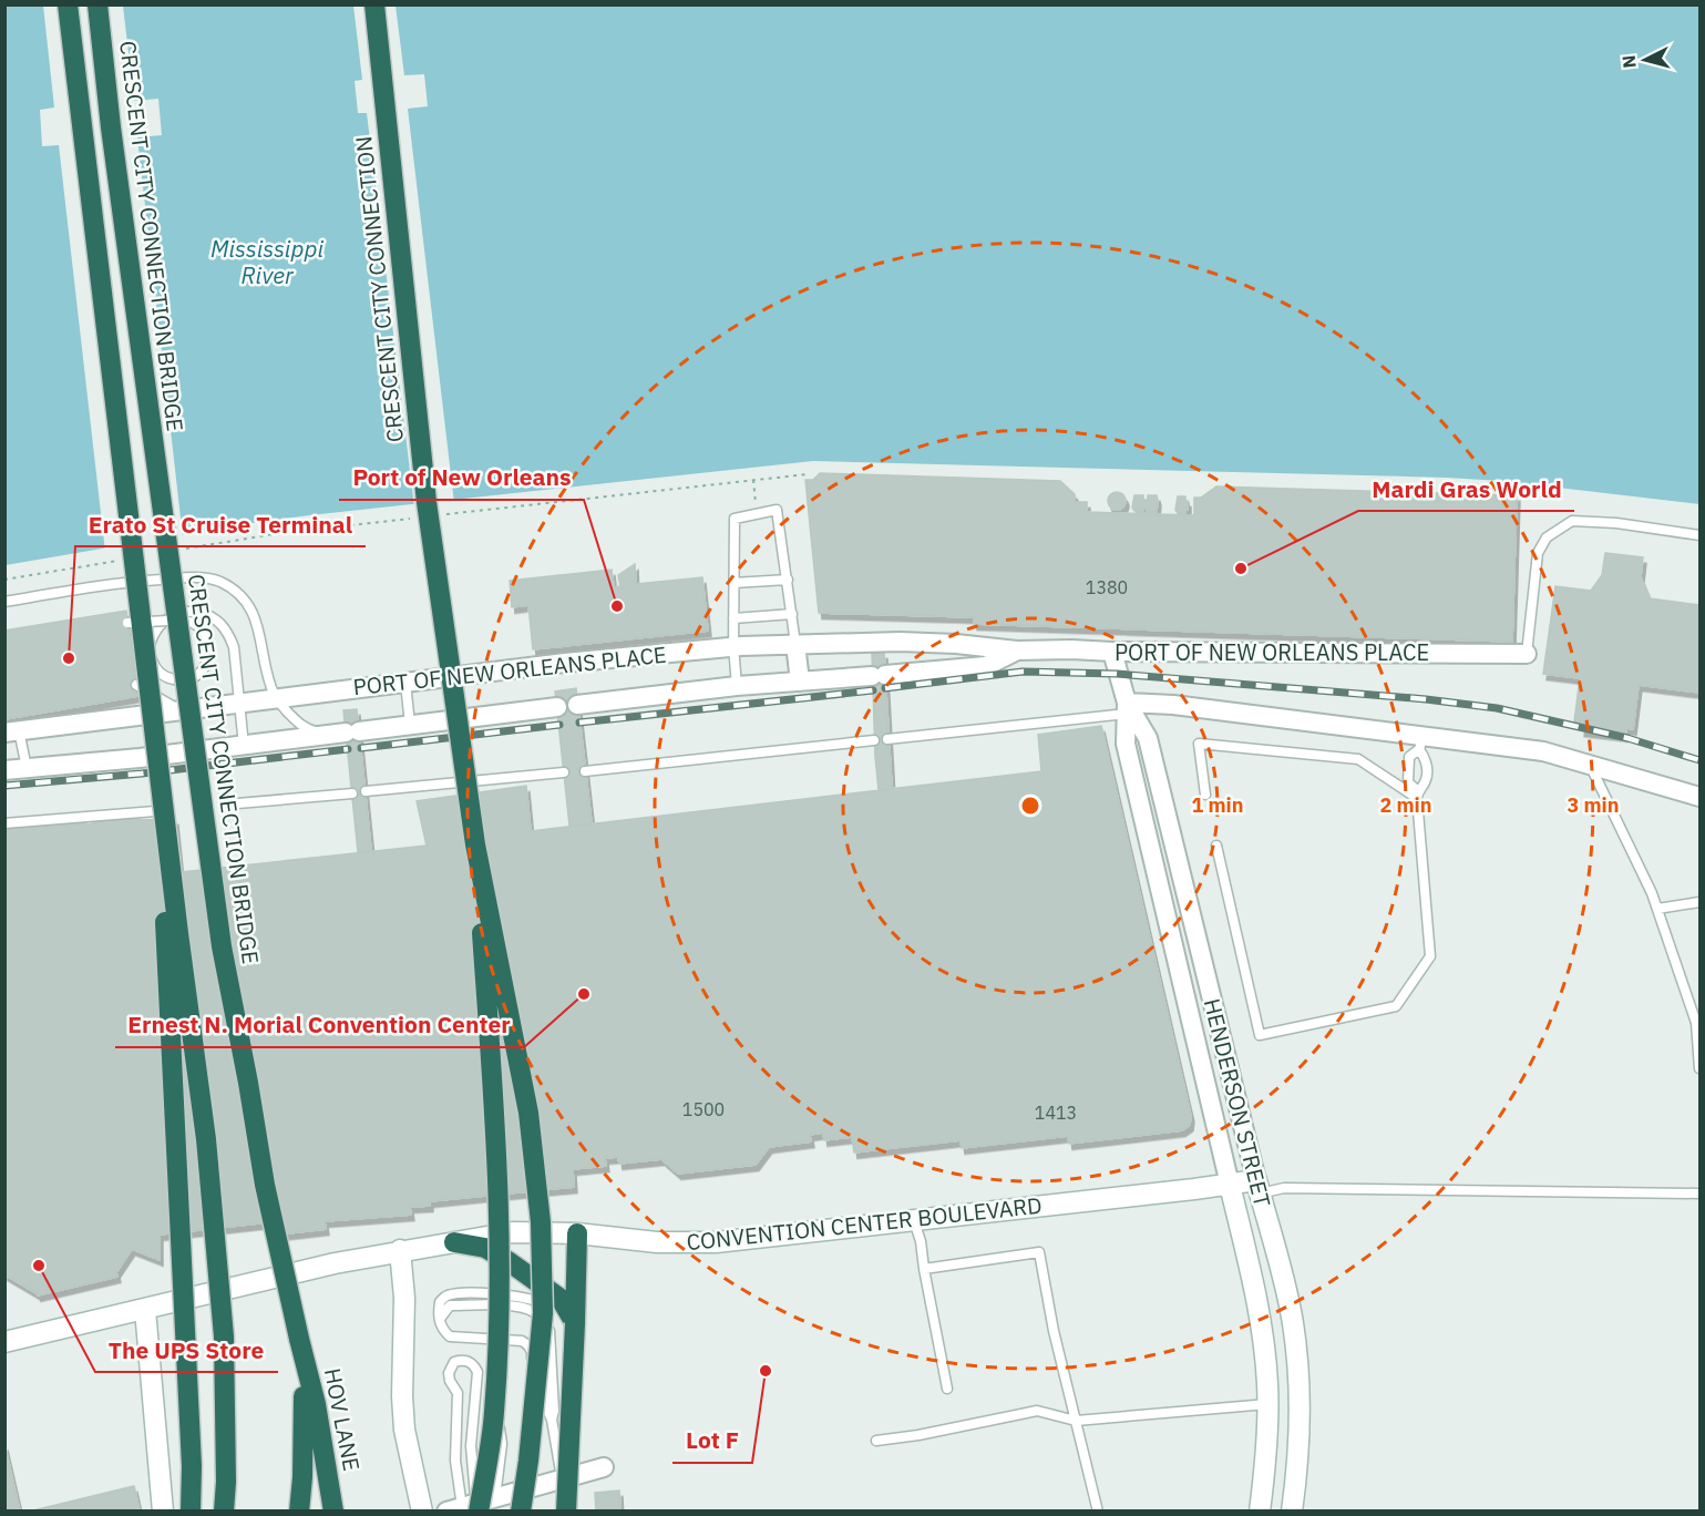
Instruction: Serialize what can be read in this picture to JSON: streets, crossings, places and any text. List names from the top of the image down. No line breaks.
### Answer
{"streets":{"highway":["CRESCENT CITY CONNECTION BRIDGE","CRESCENT CITY CONNECTION","HOV LANE"],"street":["PORT OF NEW ORLEANS PLACE","HENDERSON STREET","CONVENTION CENTER BOULEVARD"]},"crossings":[["CRESCENT CITY CONNECTION BRIDGE","HOV LANE"],["PORT OF NEW ORLEANS PLACE","HENDERSON STREET"],["HENDERSON STREET","CONVENTION CENTER BOULEVARD"]],"water":["Mississippi River"],"places":["Mardi Gras World","Port of New Orleans","Erato St Cruise Terminal","Ernest N. Morial Convention Center","The UPS Store","Lot F"],"house_numbers":["1380","1500","1413"],"north":"left","rings":["1 min","2 min","3 min"]}
